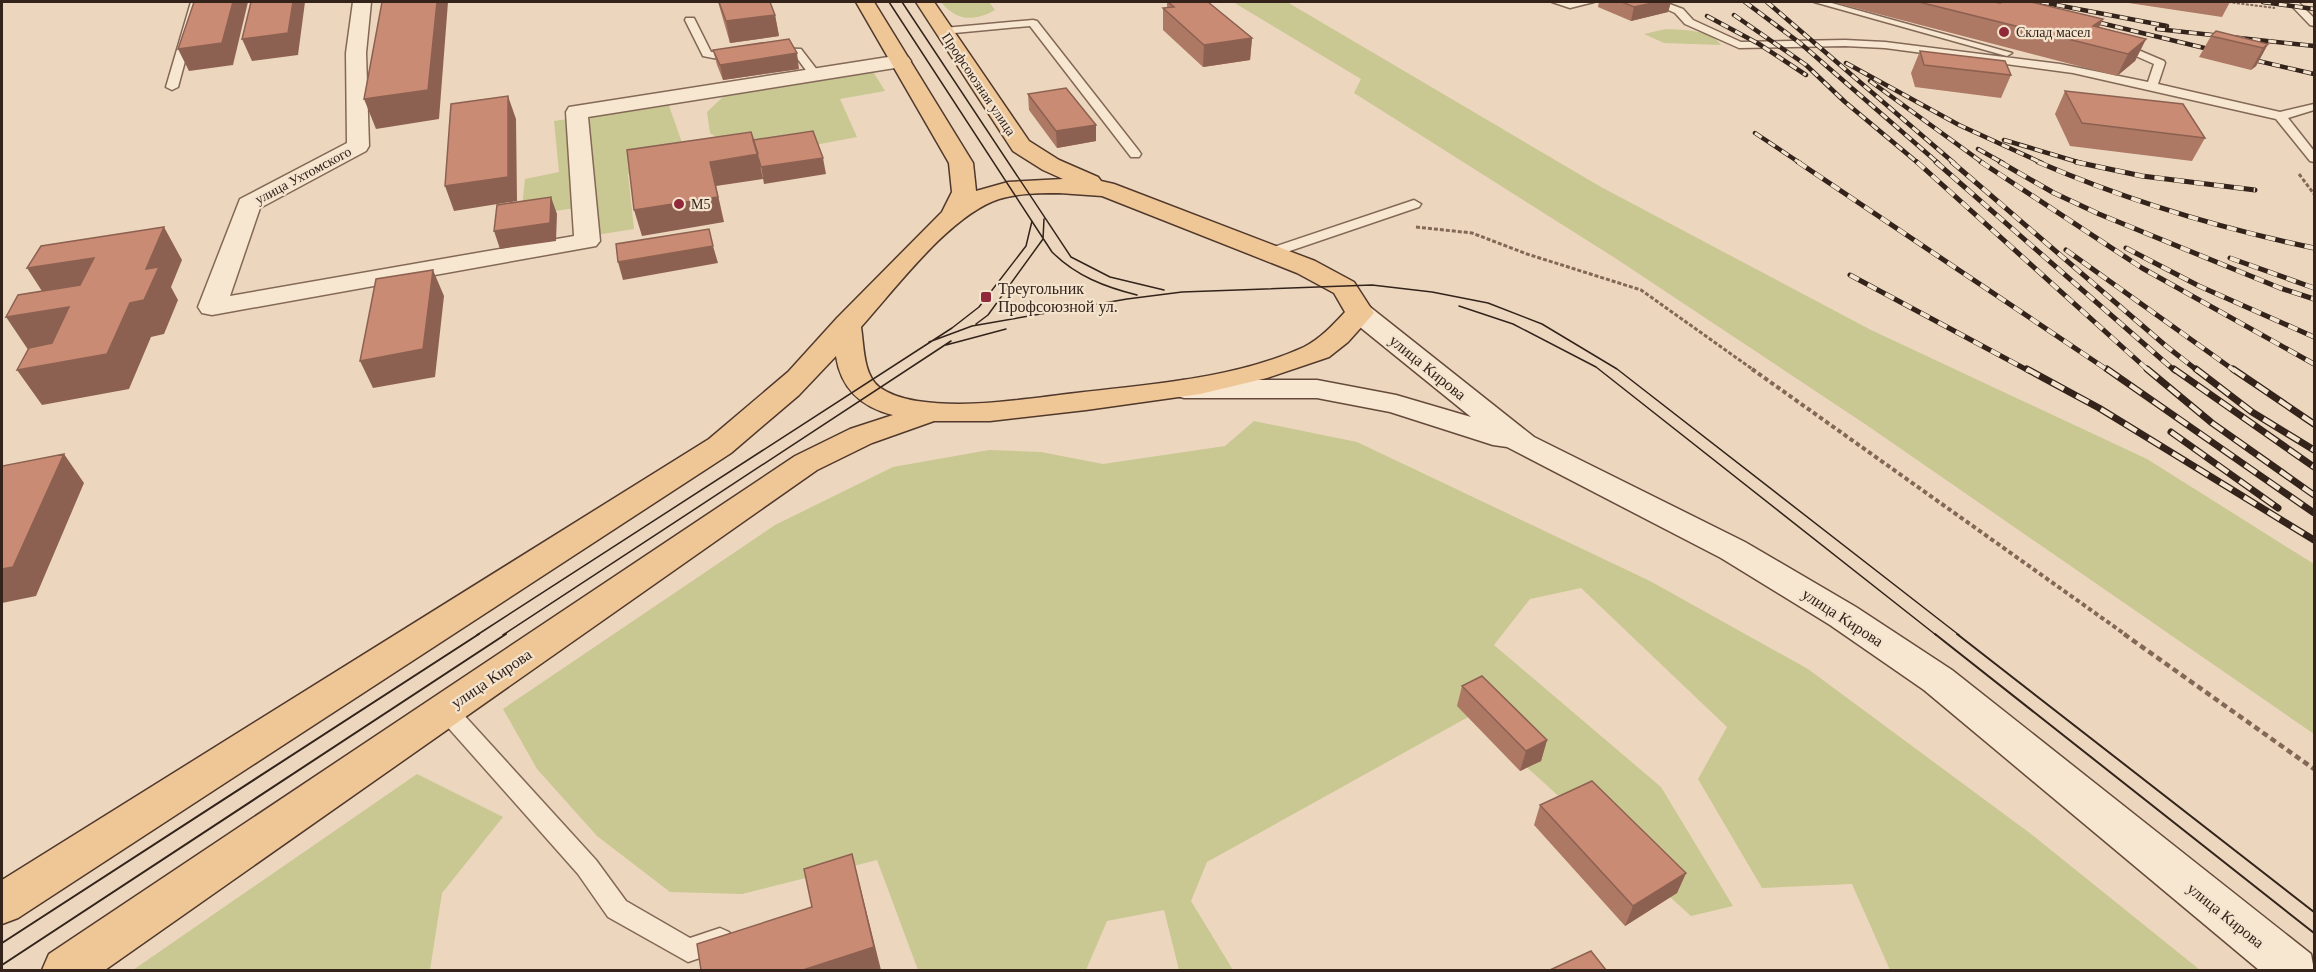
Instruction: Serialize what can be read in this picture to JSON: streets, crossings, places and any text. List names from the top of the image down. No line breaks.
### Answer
{"streets":{"main road":["Профсоюзная улица","улица Кирова"],"street":["улица Ухтомского"]},"places":{"other":["Склад масел","М5"],"transit":["Треугольник Профсоюзной ул."]}}
